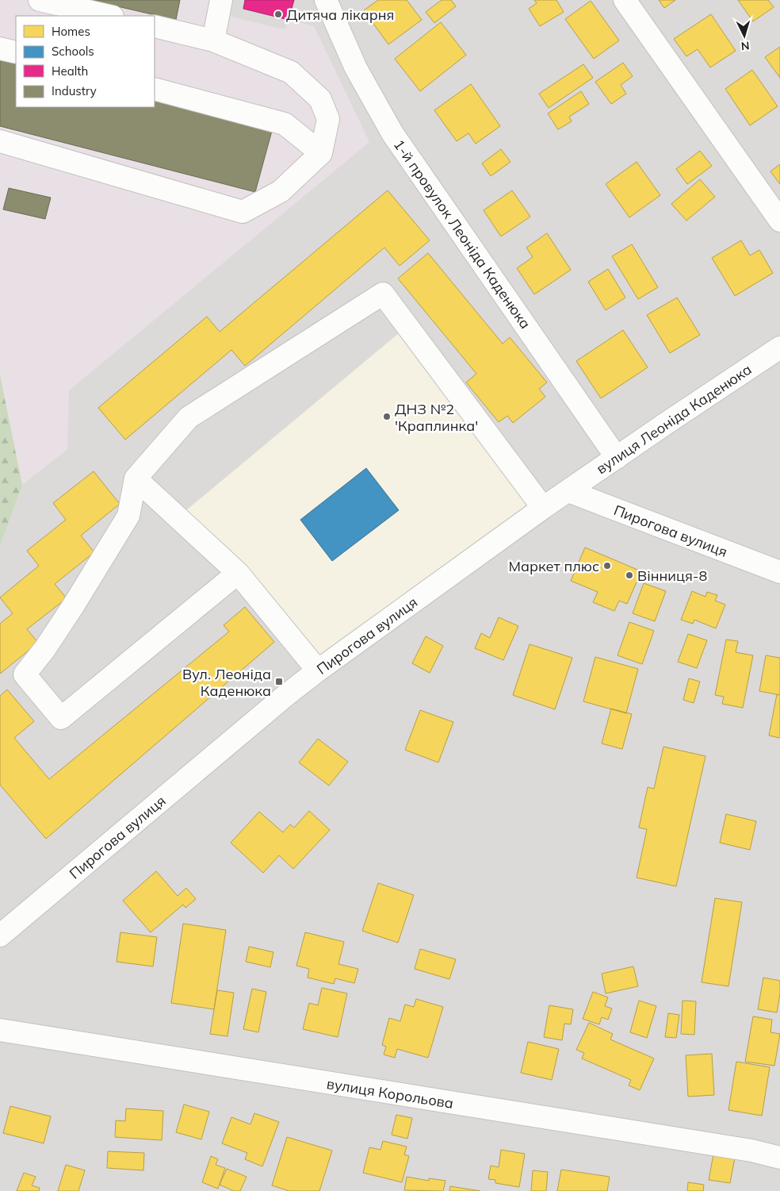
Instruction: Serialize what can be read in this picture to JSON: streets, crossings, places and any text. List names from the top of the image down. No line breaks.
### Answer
{"streets":{"street":["1-й провулок Леоніда Каденюка","вулиця Леоніда Каденюка","Пирогова вулиця","вулиця Корольова"]},"crossings":[["1-й провулок Леоніда Каденюка","вулиця Леоніда Каденюка"],["вулиця Леоніда Каденюка","Пирогова вулиця"]],"places":{"other":["Дитяча лікарня","ДНЗ №2 'Краплинка'","Маркет плюс","Вінниця-8"],"transit":["Вул. Леоніда Каденюка"]},"legend":["Homes","Schools","Health","Industry"],"north":"bottom"}
